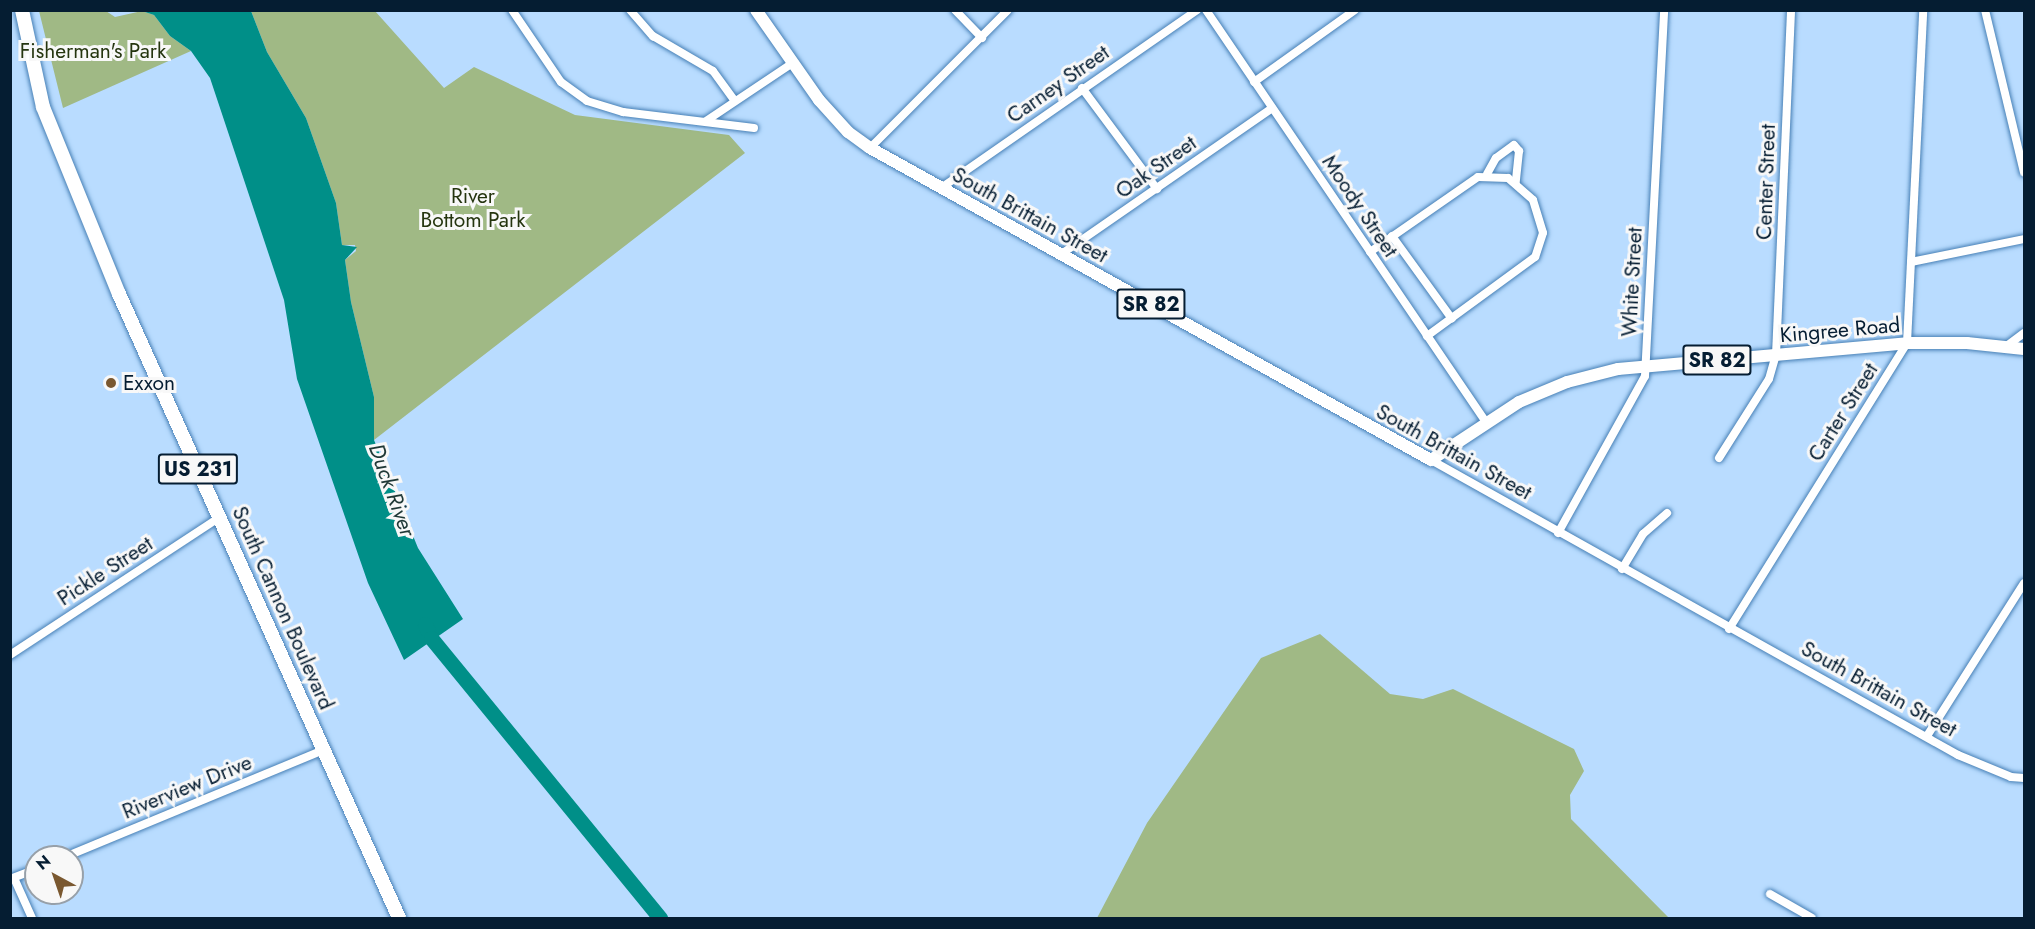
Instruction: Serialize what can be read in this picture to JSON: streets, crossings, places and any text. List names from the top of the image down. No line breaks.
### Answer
{"streets":{"highway":["US 231","South Cannon Boulevard"],"main road":["South Brittain Street","SR 82","Kingree Road"],"street":["Carney Street","Oak Street","Center Street","Moody Street","White Street","Carter Street","Pickle Street","Riverview Drive"]},"crossings":[["Carney Street","South Brittain Street"],["Oak Street","Moody Street"],["Oak Street","South Brittain Street"],["Center Street","Kingree Road"],["Moody Street","Kingree Road"],["South Brittain Street","White Street"],["South Brittain Street","SR 82"],["South Brittain Street","Kingree Road"],["South Brittain Street","Carter Street"],["White Street","Kingree Road"],["Kingree Road","Carter Street"],["Pickle Street","South Cannon Boulevard"],["South Cannon Boulevard","Riverview Drive"]],"water":["Duck River"],"parks":["Fisherman's Park","River Bottom Park"],"places":["Exxon"],"north":"top left"}
